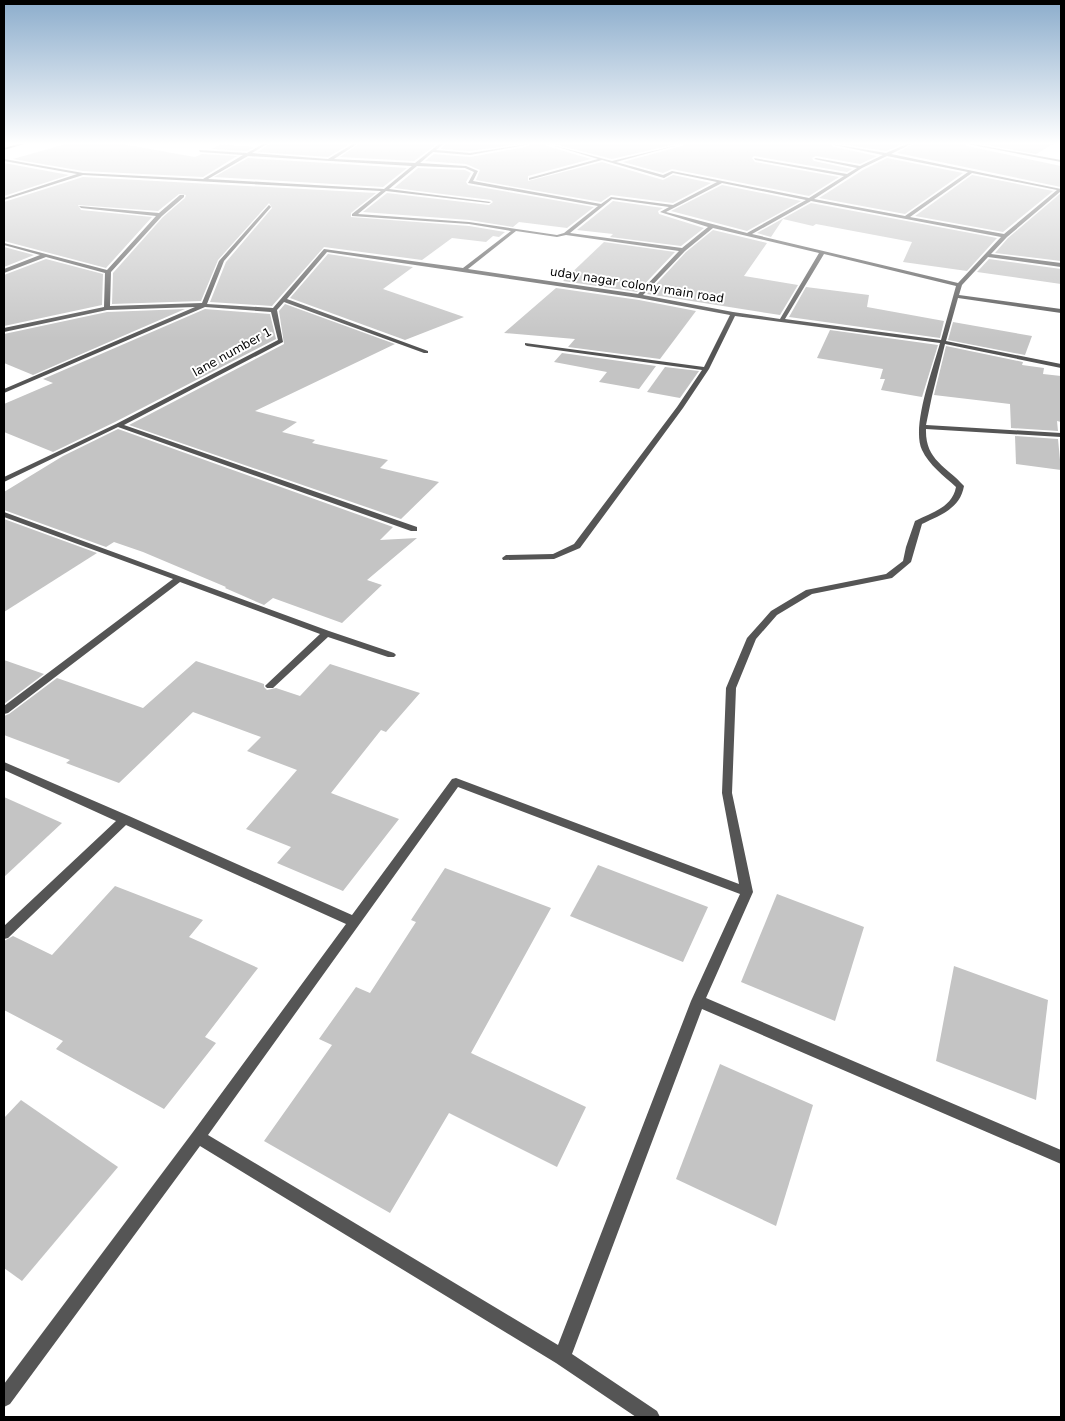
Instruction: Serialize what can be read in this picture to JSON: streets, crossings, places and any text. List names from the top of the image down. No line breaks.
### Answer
{"streets":{"street":["uday nagar colony main road","lane number 1"]},"crossings":[["uday nagar colony main road","lane number 1"]]}
